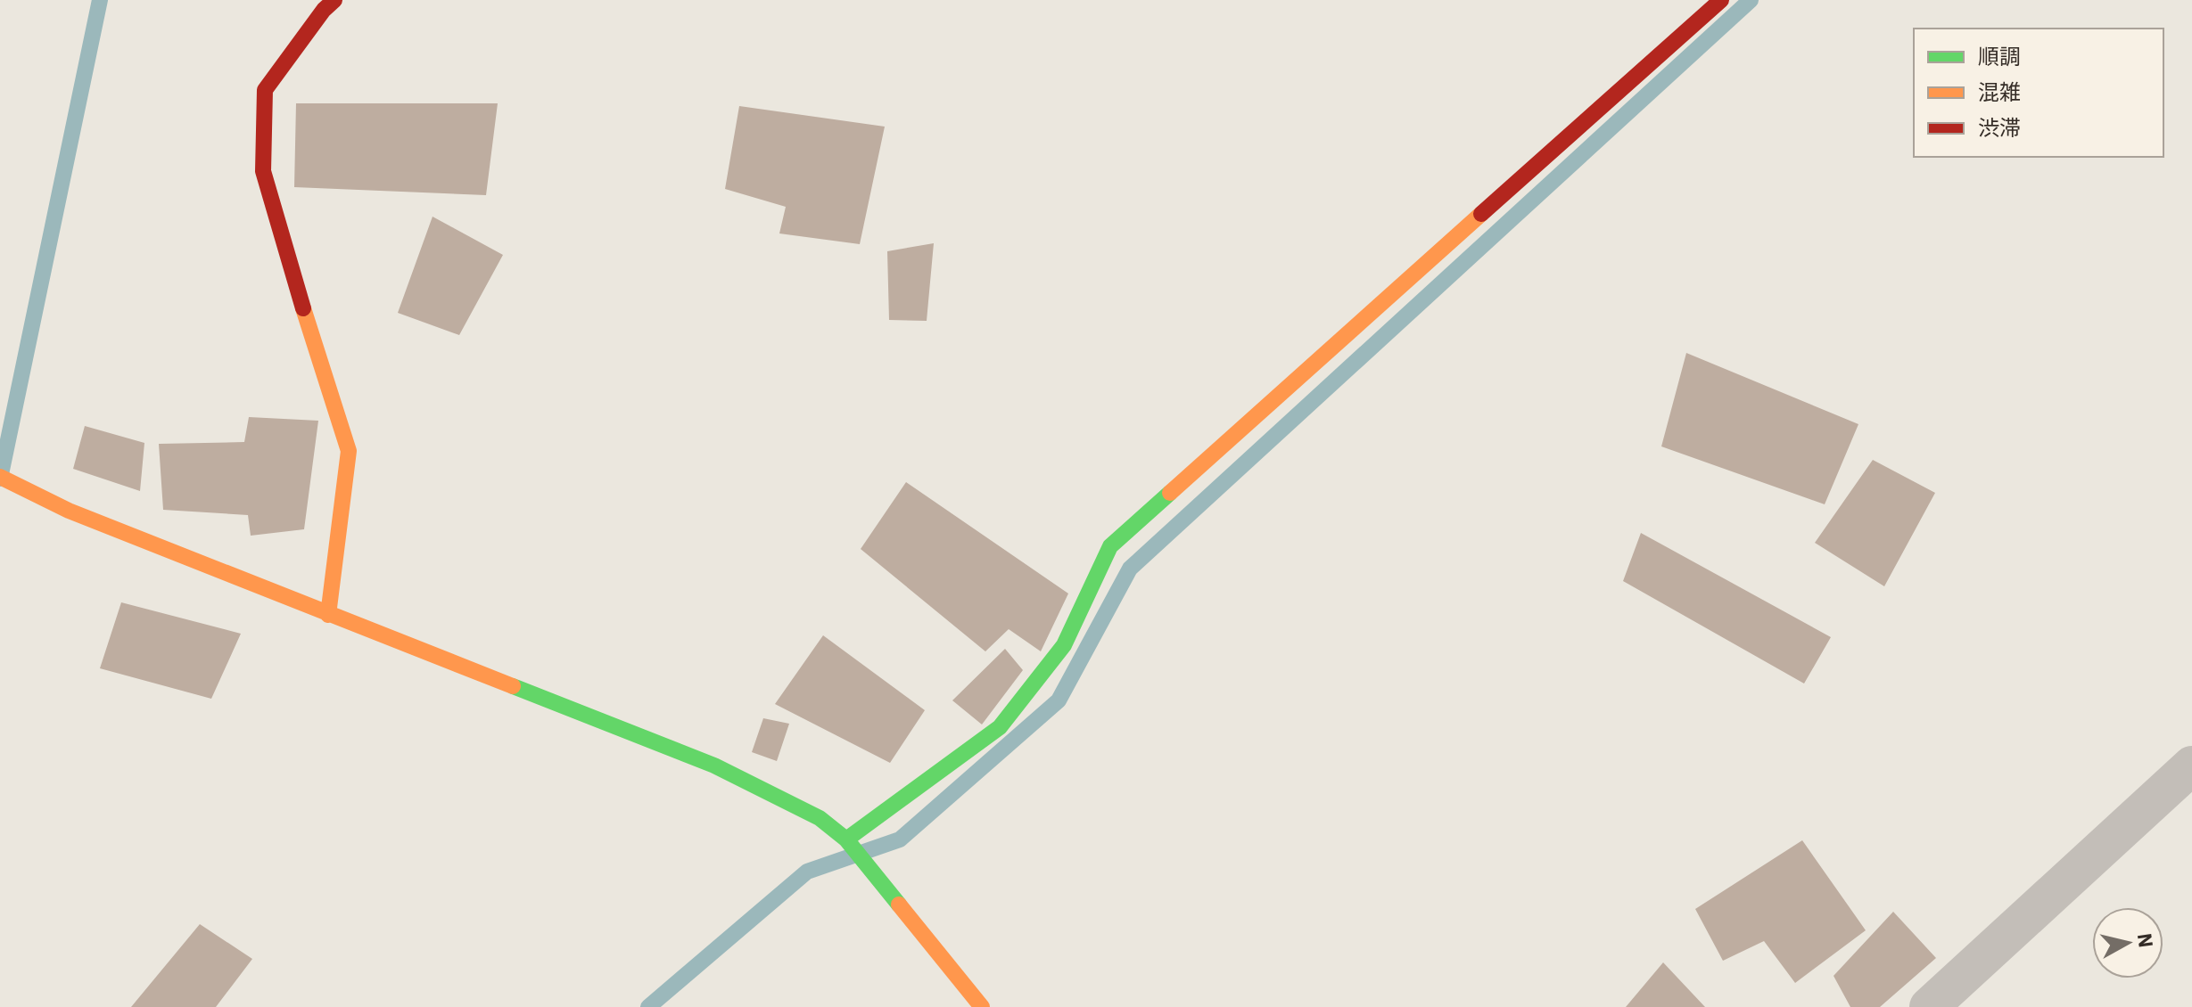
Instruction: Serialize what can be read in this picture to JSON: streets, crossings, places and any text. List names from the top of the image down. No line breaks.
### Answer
{"legend":["順調","混雑","渋滞"],"north":"right"}
